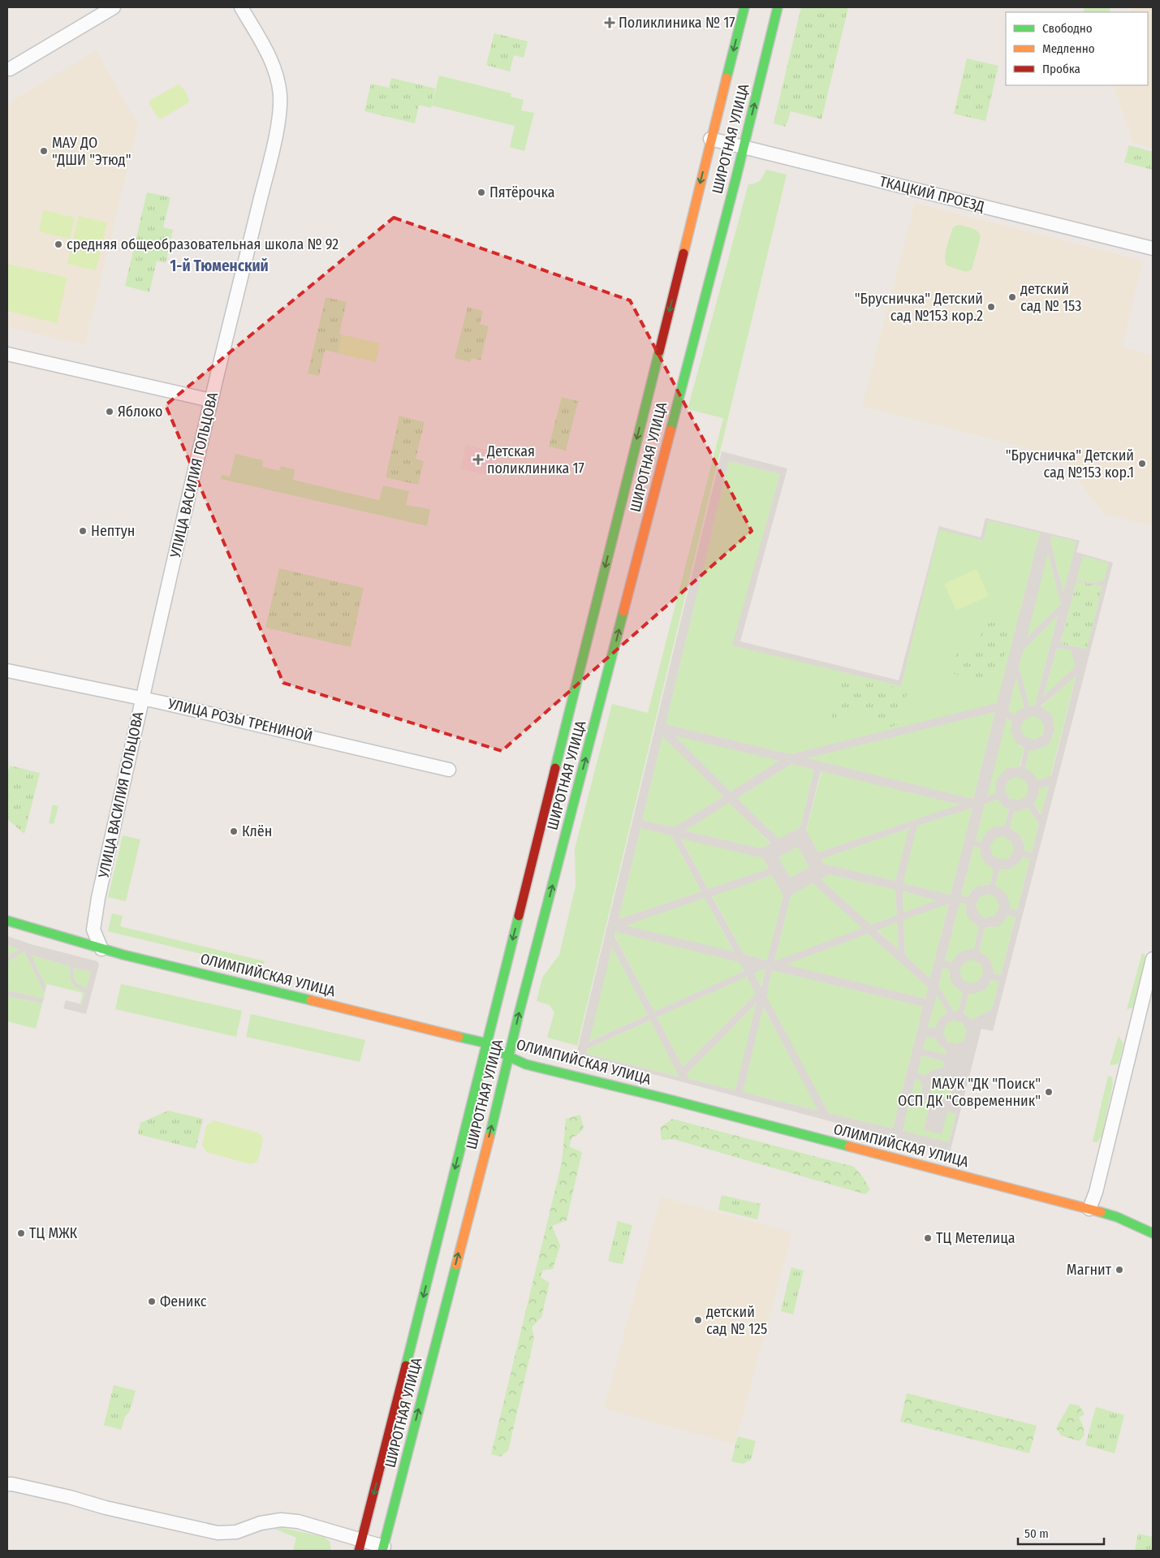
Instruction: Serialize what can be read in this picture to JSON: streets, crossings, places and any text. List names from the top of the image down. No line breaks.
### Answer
{"streets":{"main road":["ШИРОТНАЯ УЛИЦА","ОЛИМПИЙСКАЯ УЛИЦА"],"street":["ТКАЦКИЙ ПРОЕЗД","УЛИЦА ВАСИЛИЯ ГОЛЬЦОВА","УЛИЦА РОЗЫ ТРЕНИНОЙ"]},"crossings":[["ШИРОТНАЯ УЛИЦА","ТКАЦКИЙ ПРОЕЗД"],["ШИРОТНАЯ УЛИЦА","ОЛИМПИЙСКАЯ УЛИЦА"],["УЛИЦА ВАСИЛИЯ ГОЛЬЦОВА","УЛИЦА РОЗЫ ТРЕНИНОЙ"],["УЛИЦА ВАСИЛИЯ ГОЛЬЦОВА","ОЛИМПИЙСКАЯ УЛИЦА"]],"districts":["1-й Тюменский"],"places":{"health":["Поликлиника № 17","Детская поликлиника 17"],"other":["МАУ ДО \"ДШИ \"Этюд\"","Пятёрочка","средняя общеобразовательная школа № 92","детский сад № 153","\"Брусничка\" Детский сад №153 кор.2","Яблоко","\"Брусничка\" Детский сад №153 кор.1","Нептун","Клён","МАУК \"ДК \"Поиск\" ОСП ДК \"Современник\"","ТЦ МЖК","ТЦ Метелица","Магнит","Феникс","детский сад № 125"]},"legend":["Свободно","Медленно","Пробка"],"scale_bar":"50 m"}
